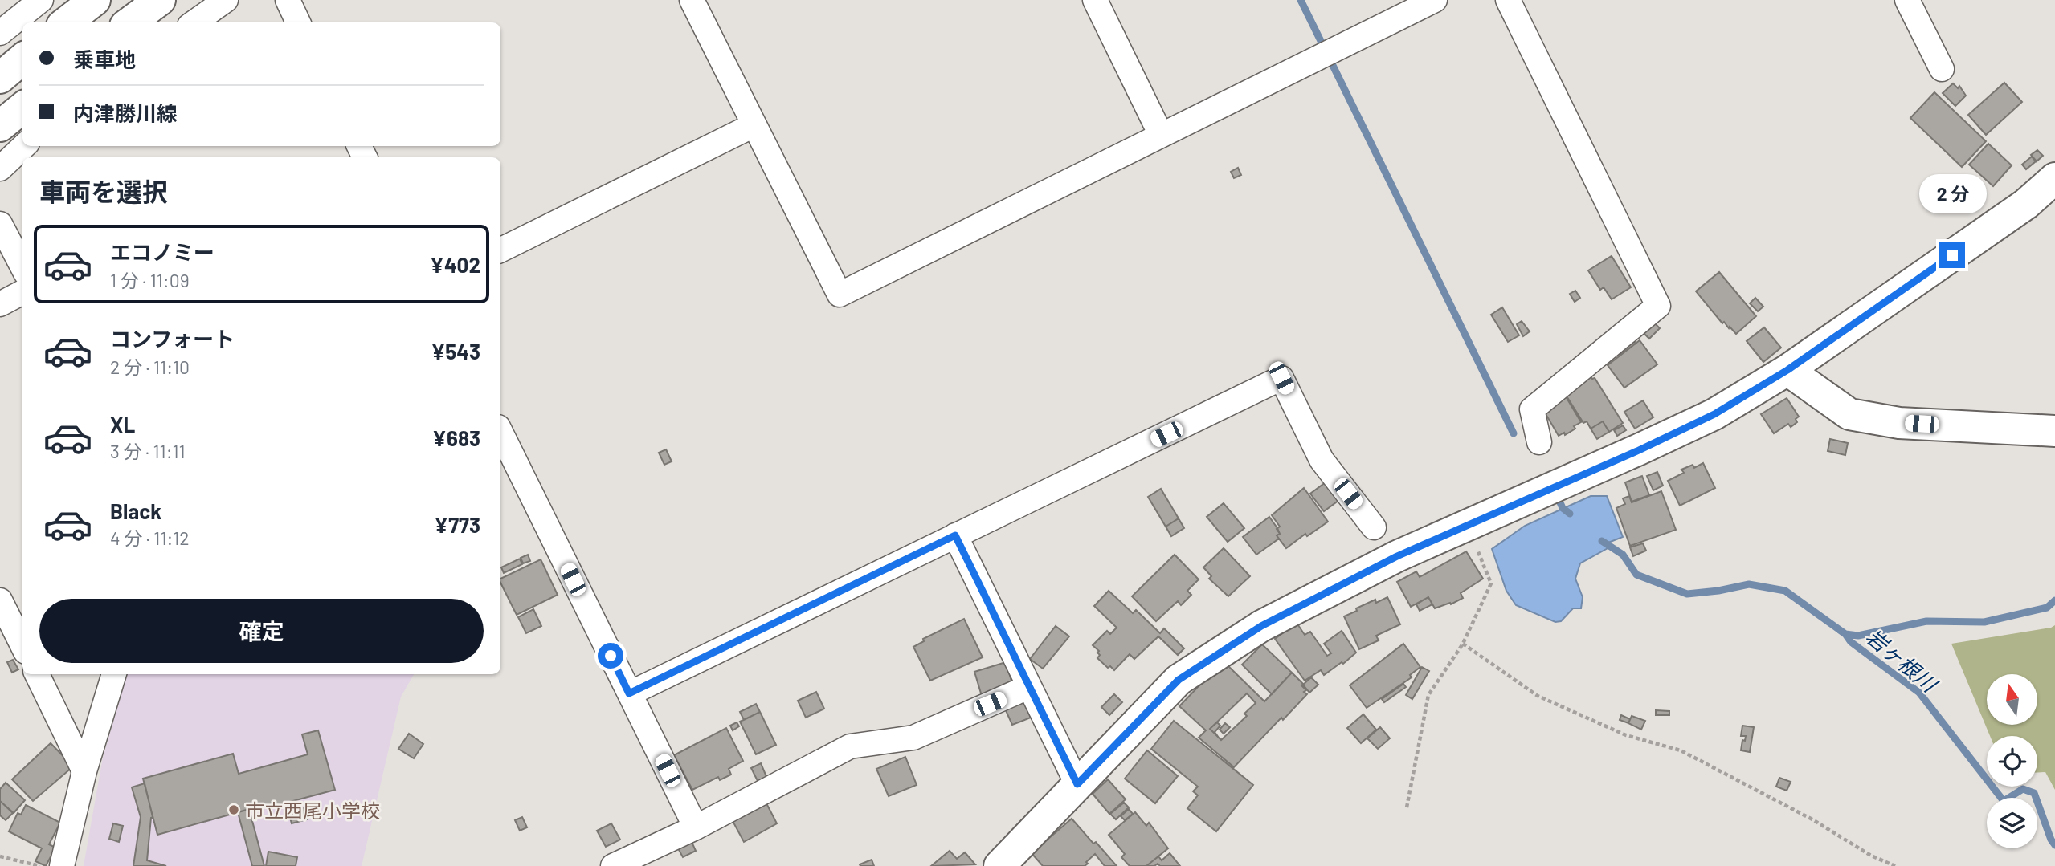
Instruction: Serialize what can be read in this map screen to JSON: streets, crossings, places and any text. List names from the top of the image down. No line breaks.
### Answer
{"water":["岩ヶ根川"],"places":["市立西尾小学校"],"north":"top","page":{"banner":["乗車地","内津勝川線"],"heading":"車両を選択","bubble":"2 分","list":[{"name":"エコノミー","note":"1 分 · 11:09","value":"¥402"},{"name":"コンフォート","note":"2 分 · 11:10","value":"¥543"},{"name":"XL","note":"3 分 · 11:11","value":"¥683"},{"name":"Black","note":"4 分 · 11:12","value":"¥773"}],"buttons":"確定"}}
